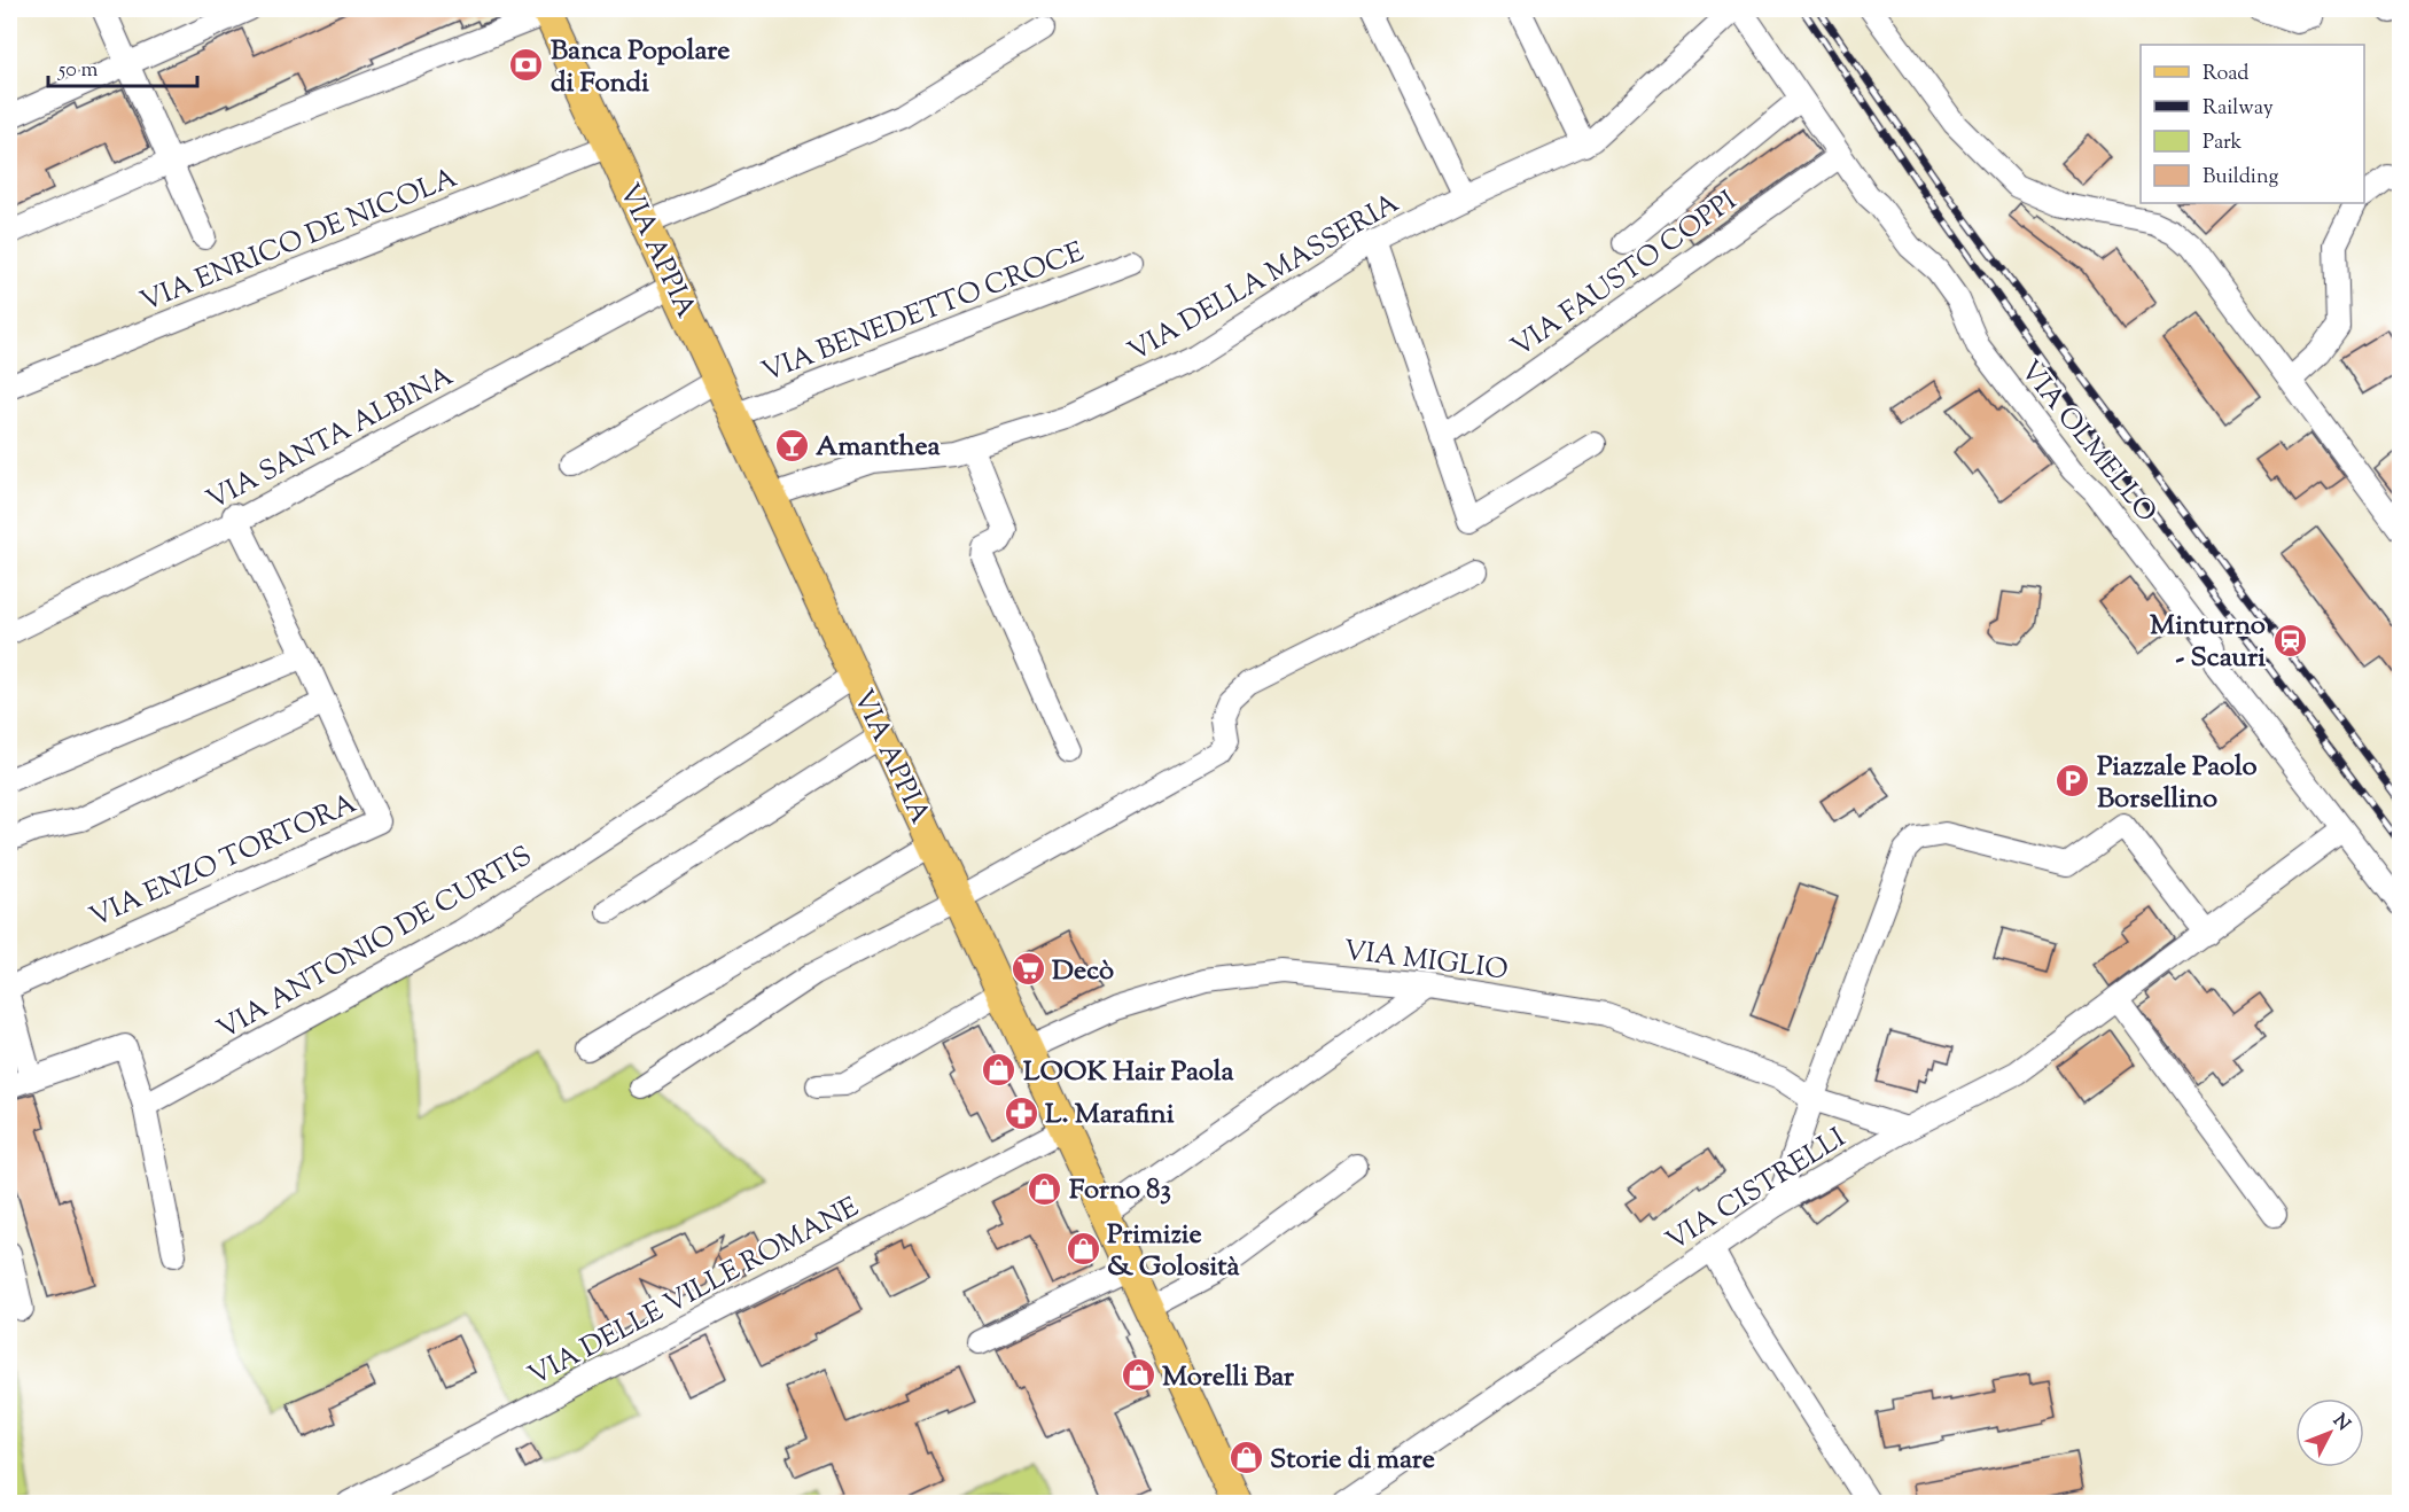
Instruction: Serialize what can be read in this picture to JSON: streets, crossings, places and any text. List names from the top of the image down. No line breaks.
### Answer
{"streets":{"main road":["VIA APPIA"],"street":["VIA ENRICO DE NICOLA","VIA FAUSTO COPPI","VIA DELLA MASSERIA","VIA BENEDETTO CROCE","VIA SANTA ALBINA","VIA OLMELLO","VIA ENZO TORTORA","VIA ANTONIO DE CURTIS","VIA MIGLIO","VIA CISTRELLI","VIA DELLE VILLE ROMANE"]},"crossings":[["VIA ENRICO DE NICOLA","VIA APPIA"],["VIA APPIA","VIA DELLA MASSERIA"],["VIA APPIA","VIA BENEDETTO CROCE"],["VIA APPIA","VIA SANTA ALBINA"],["VIA APPIA","VIA ANTONIO DE CURTIS"],["VIA APPIA","VIA MIGLIO"],["VIA APPIA","VIA DELLE VILLE ROMANE"],["VIA FAUSTO COPPI","VIA OLMELLO"],["VIA SANTA ALBINA","VIA ENZO TORTORA"],["VIA MIGLIO","VIA CISTRELLI"]],"places":{"bank":["Banca Popolare di Fondi"],"bar":["Amanthea"],"station":["Minturno - Scauri"],"parking":["Piazzale Paolo Borsellino"],"supermarket":["Decò"],"shop":["LOOK Hair Paola","Forno 83","Primizie & Golosità","Morelli Bar","Storie di mare"],"pharmacy":["L. Marafini"]},"legend":["Road","Railway","Park","Building"],"scale_bar":"50 m","north":"top right"}
